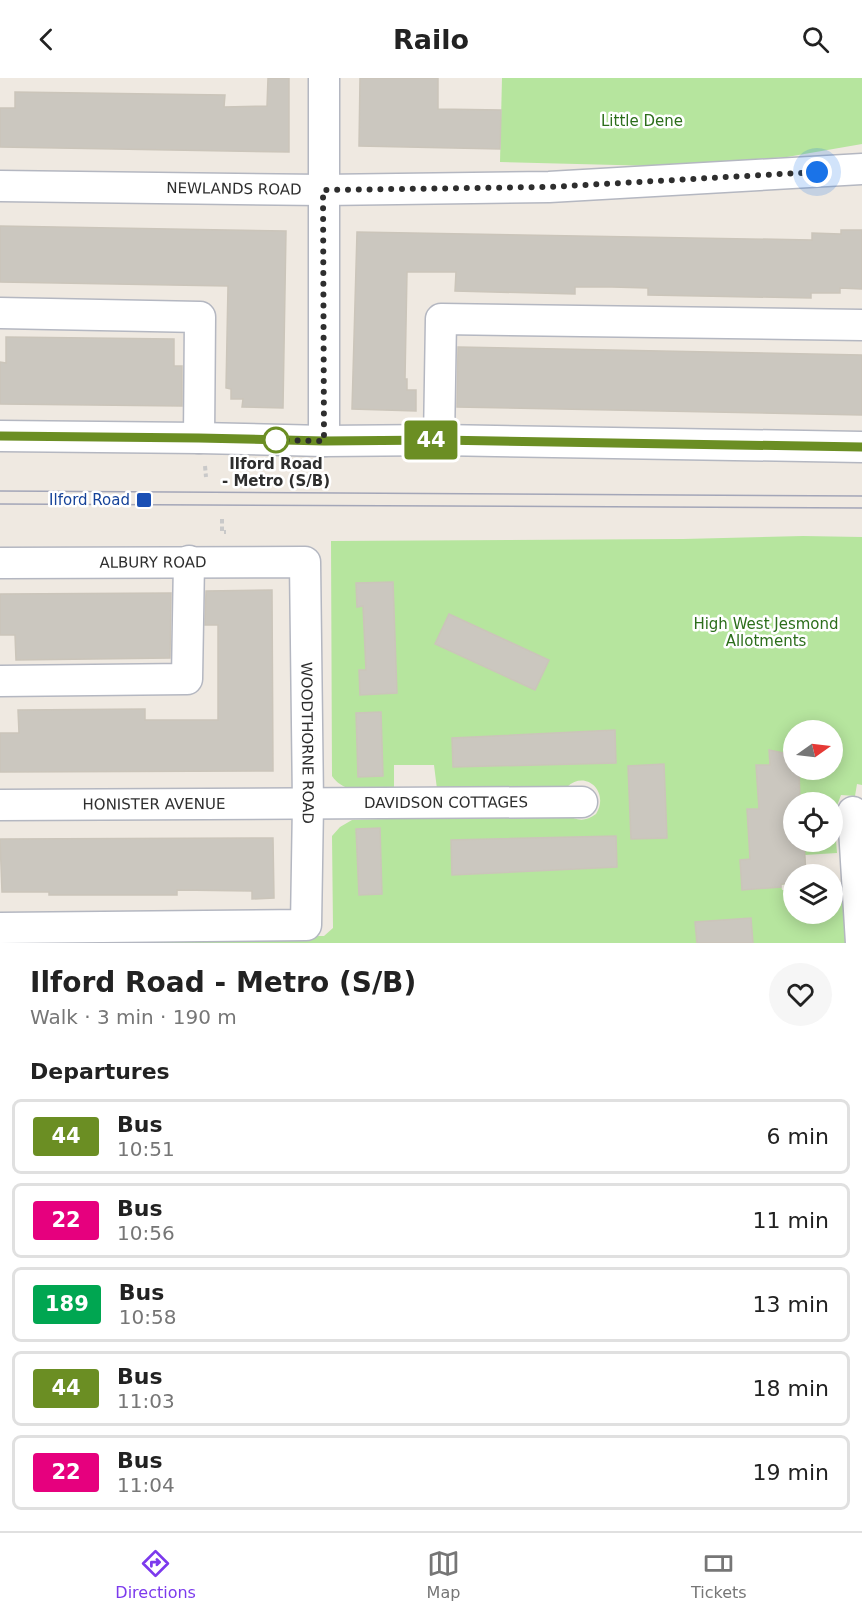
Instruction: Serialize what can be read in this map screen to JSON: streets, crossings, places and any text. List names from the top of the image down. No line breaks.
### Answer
{"streets":{"street":["NEWLANDS ROAD","ALBURY ROAD","WOODTHORNE ROAD","DAVIDSON COTTAGES","HONISTER AVENUE"]},"crossings":[["ALBURY ROAD","WOODTHORNE ROAD"],["WOODTHORNE ROAD","DAVIDSON COTTAGES"],["WOODTHORNE ROAD","HONISTER AVENUE"],["DAVIDSON COTTAGES","HONISTER AVENUE"]],"parks":["Little Dene","High West Jesmond Allotments"],"places":{"other":["Ilford Road - Metro (S/B)"],"transit":["Ilford Road"]},"lines":["bus line 44"],"north":"right","page":{"header":"Railo","on_map":"44","heading":[["Ilford Road - Metro (S/B)","Walk · 3 min · 190 m"],"Departures"],"list":[{"mark":"44","name":"Bus","note":"10:51","value":"6 min"},{"mark":"22","name":"Bus","note":"10:56","value":"11 min"},{"mark":"189","name":"Bus","note":"10:58","value":"13 min"},{"mark":"44","name":"Bus","note":"11:03","value":"18 min"},{"mark":"22","name":"Bus","note":"11:04","value":"19 min"}],"tabs":["Directions","Map","Tickets"]}}
